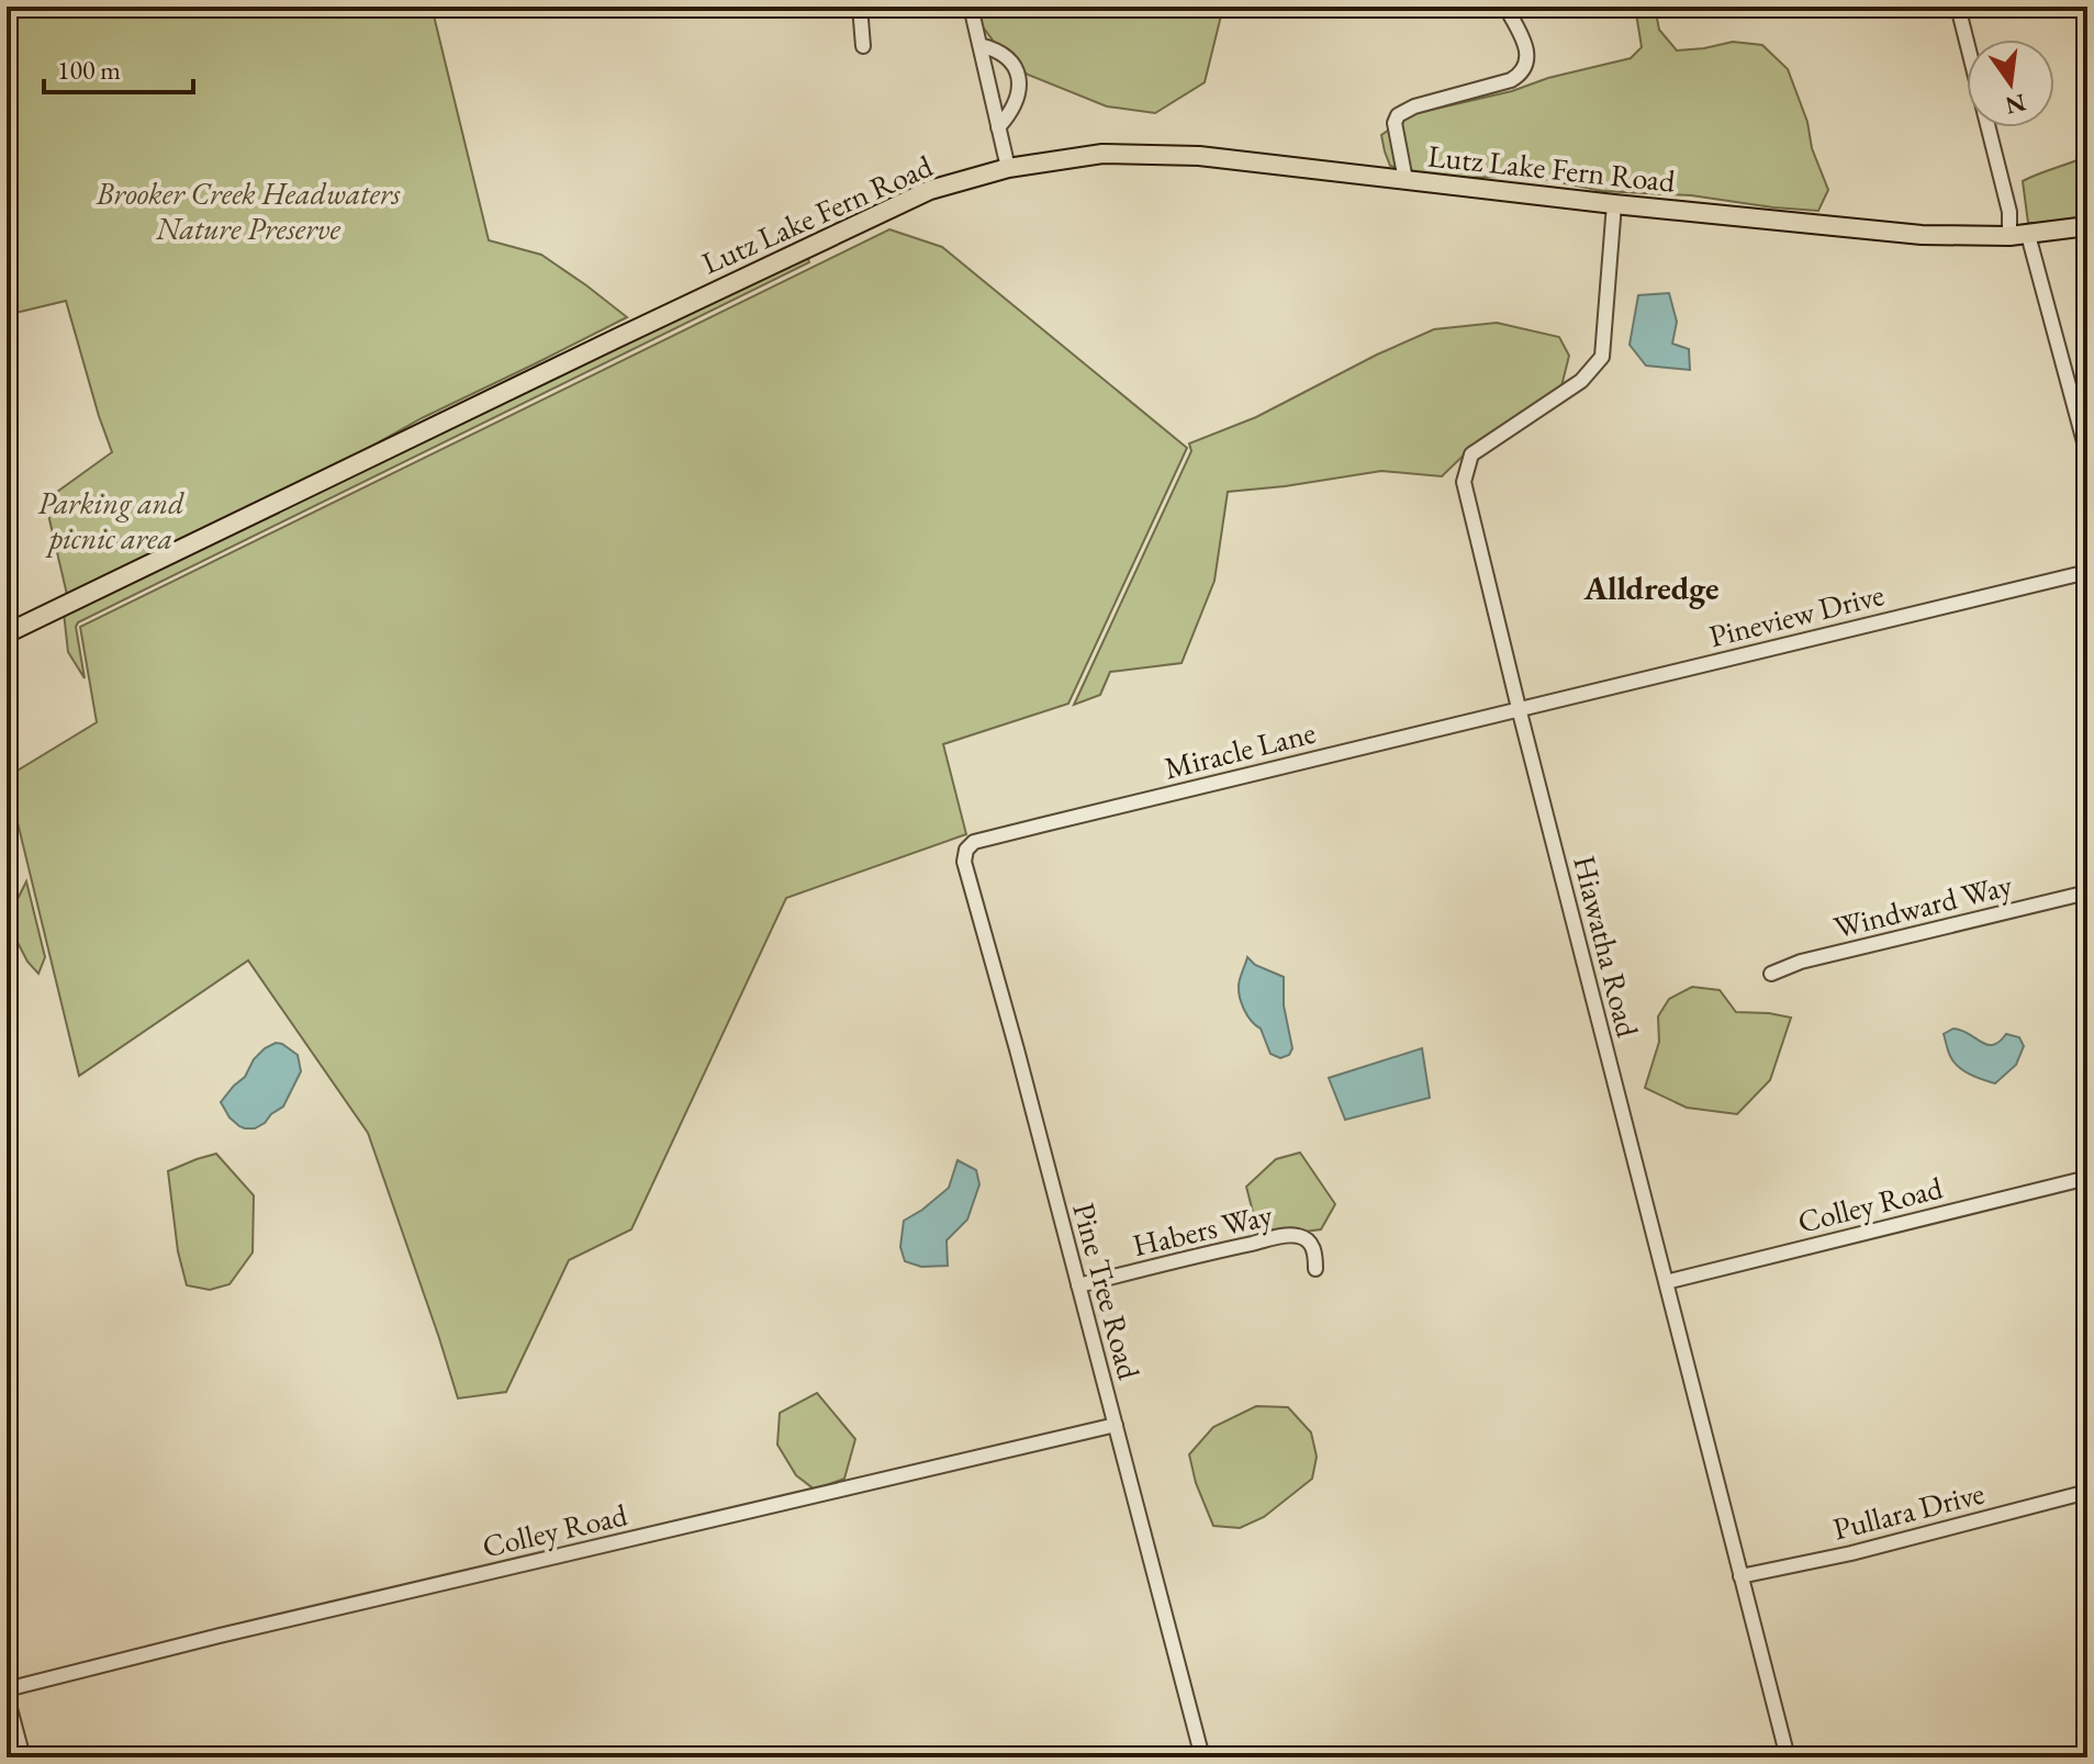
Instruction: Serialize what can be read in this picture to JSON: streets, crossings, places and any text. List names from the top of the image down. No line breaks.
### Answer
{"streets":{"main road":["Lutz Lake Fern Road"],"street":["Pineview Drive","Miracle Lane","Windward Way","Hiawatha Road","Colley Road","Habers Way","Pine Tree Road","Pullara Drive"]},"crossings":[["Lutz Lake Fern Road","Hiawatha Road"],["Pineview Drive","Miracle Lane"],["Pineview Drive","Hiawatha Road"],["Miracle Lane","Hiawatha Road"],["Miracle Lane","Pine Tree Road"],["Hiawatha Road","Colley Road"],["Hiawatha Road","Pullara Drive"],["Colley Road","Pine Tree Road"],["Habers Way","Pine Tree Road"]],"districts":["Alldredge"],"parks":["Brooker Creek Headwaters Nature Preserve","Parking and picnic area"],"scale_bar":"100 m","north":"bottom"}
